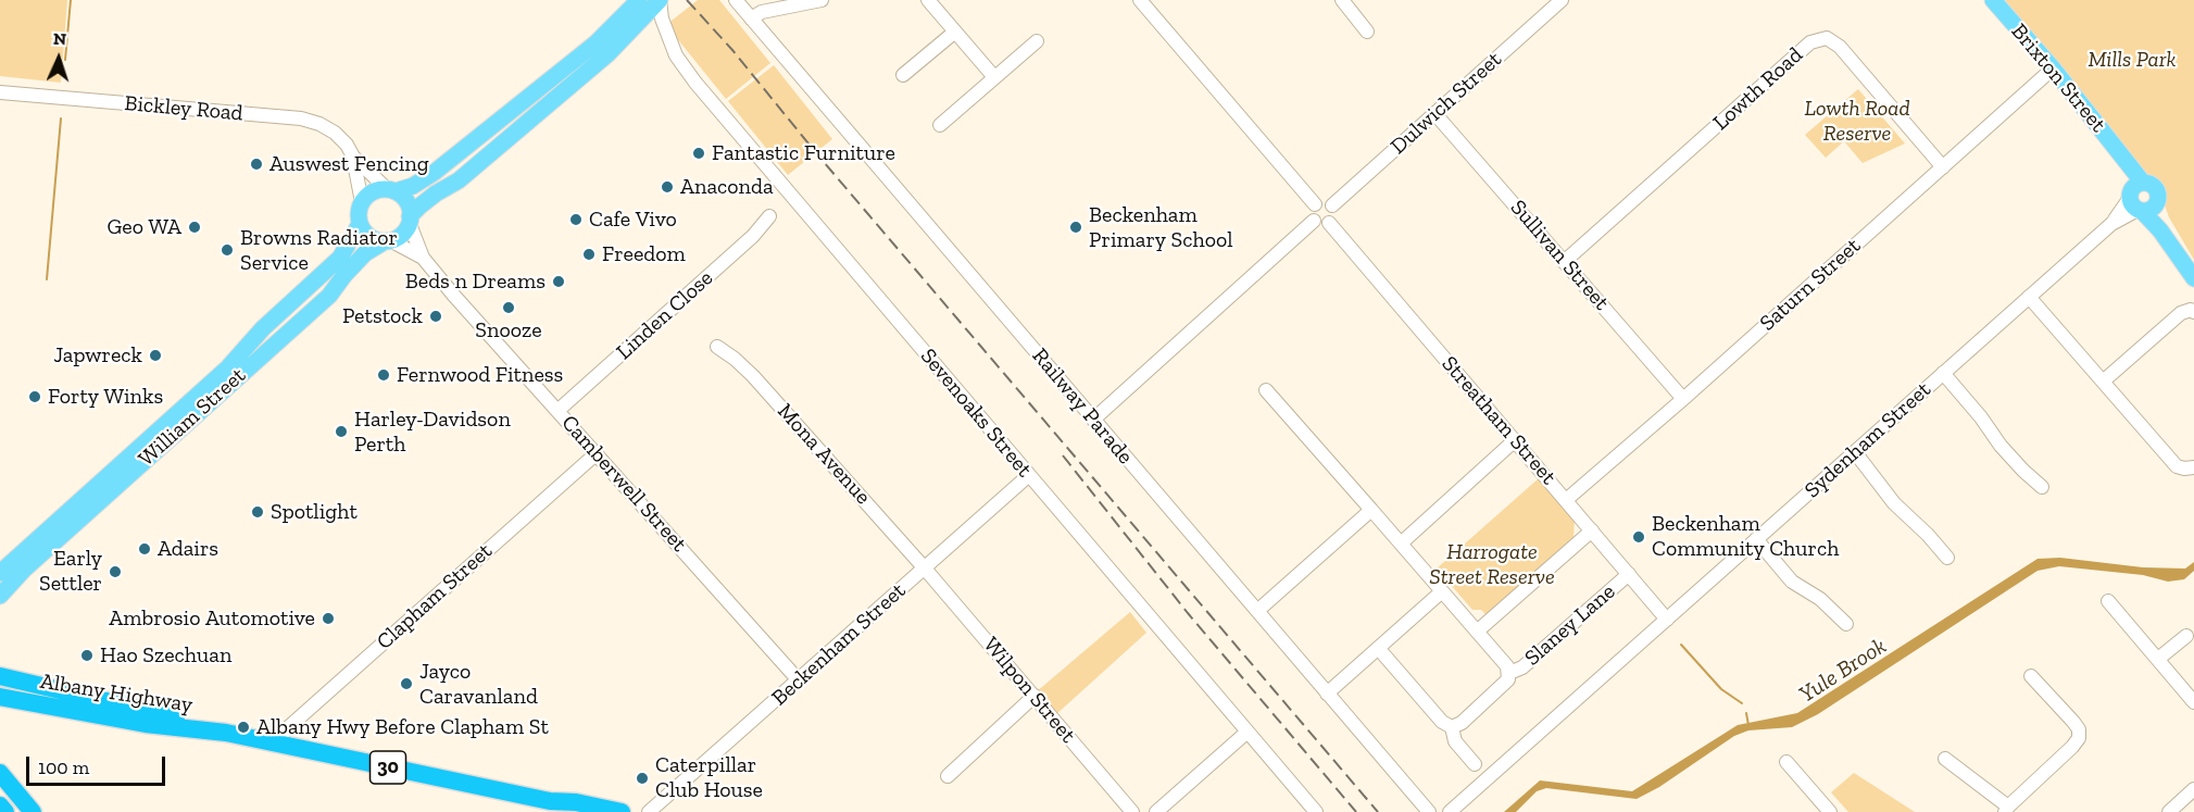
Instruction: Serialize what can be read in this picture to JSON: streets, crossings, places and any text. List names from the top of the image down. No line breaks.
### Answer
{"streets":{"highway":["Albany Highway","30"],"main road":["Brixton Street","William Street"],"street":["Lowth Road","Dulwich Street","Bickley Road","Sullivan Street","Saturn Street","Linden Close","Railway Parade","Sevenoaks Street","Streatham Street","Sydenham Street","Mona Avenue","Camberwell Street","Clapham Street","Slaney Lane","Beckenham Street","Wilpon Street"]},"crossings":[["Brixton Street","Saturn Street"],["Brixton Street","Sydenham Street"],["Lowth Road","Sullivan Street"],["Lowth Road","Saturn Street"],["Dulwich Street","Sullivan Street"],["Dulwich Street","Streatham Street"],["Bickley Road","William Street"],["Bickley Road","Camberwell Street"],["Sullivan Street","Saturn Street"],["Saturn Street","Streatham Street"],["Linden Close","Camberwell Street"],["Sevenoaks Street","Beckenham Street"],["William Street","Camberwell Street"],["Streatham Street","Sydenham Street"],["Streatham Street","Slaney Lane"],["Mona Avenue","Beckenham Street"],["Mona Avenue","Wilpon Street"],["Camberwell Street","Clapham Street"],["Camberwell Street","Beckenham Street"],["Clapham Street","Albany Highway"],["Beckenham Street","Wilpon Street"]],"water":["Yule Brook"],"parks":["Mills Park","Lowth Road Reserve","Harrogate Street Reserve"],"places":["Fantastic Furniture","Auswest Fencing","Anaconda","Cafe Vivo","Geo WA","Beckenham Primary School","Browns Radiator Service","Freedom","Beds n Dreams","Snooze","Petstock","Japwreck","Fernwood Fitness","Forty Winks","Harley-Davidson Perth","Spotlight","Beckenham Community Church","Adairs","Early Settler","Ambrosio Automotive","Hao Szechuan","Jayco Caravanland","Albany Hwy Before Clapham St","Caterpillar Club House"],"scale_bar":"100 m","north":"top"}
